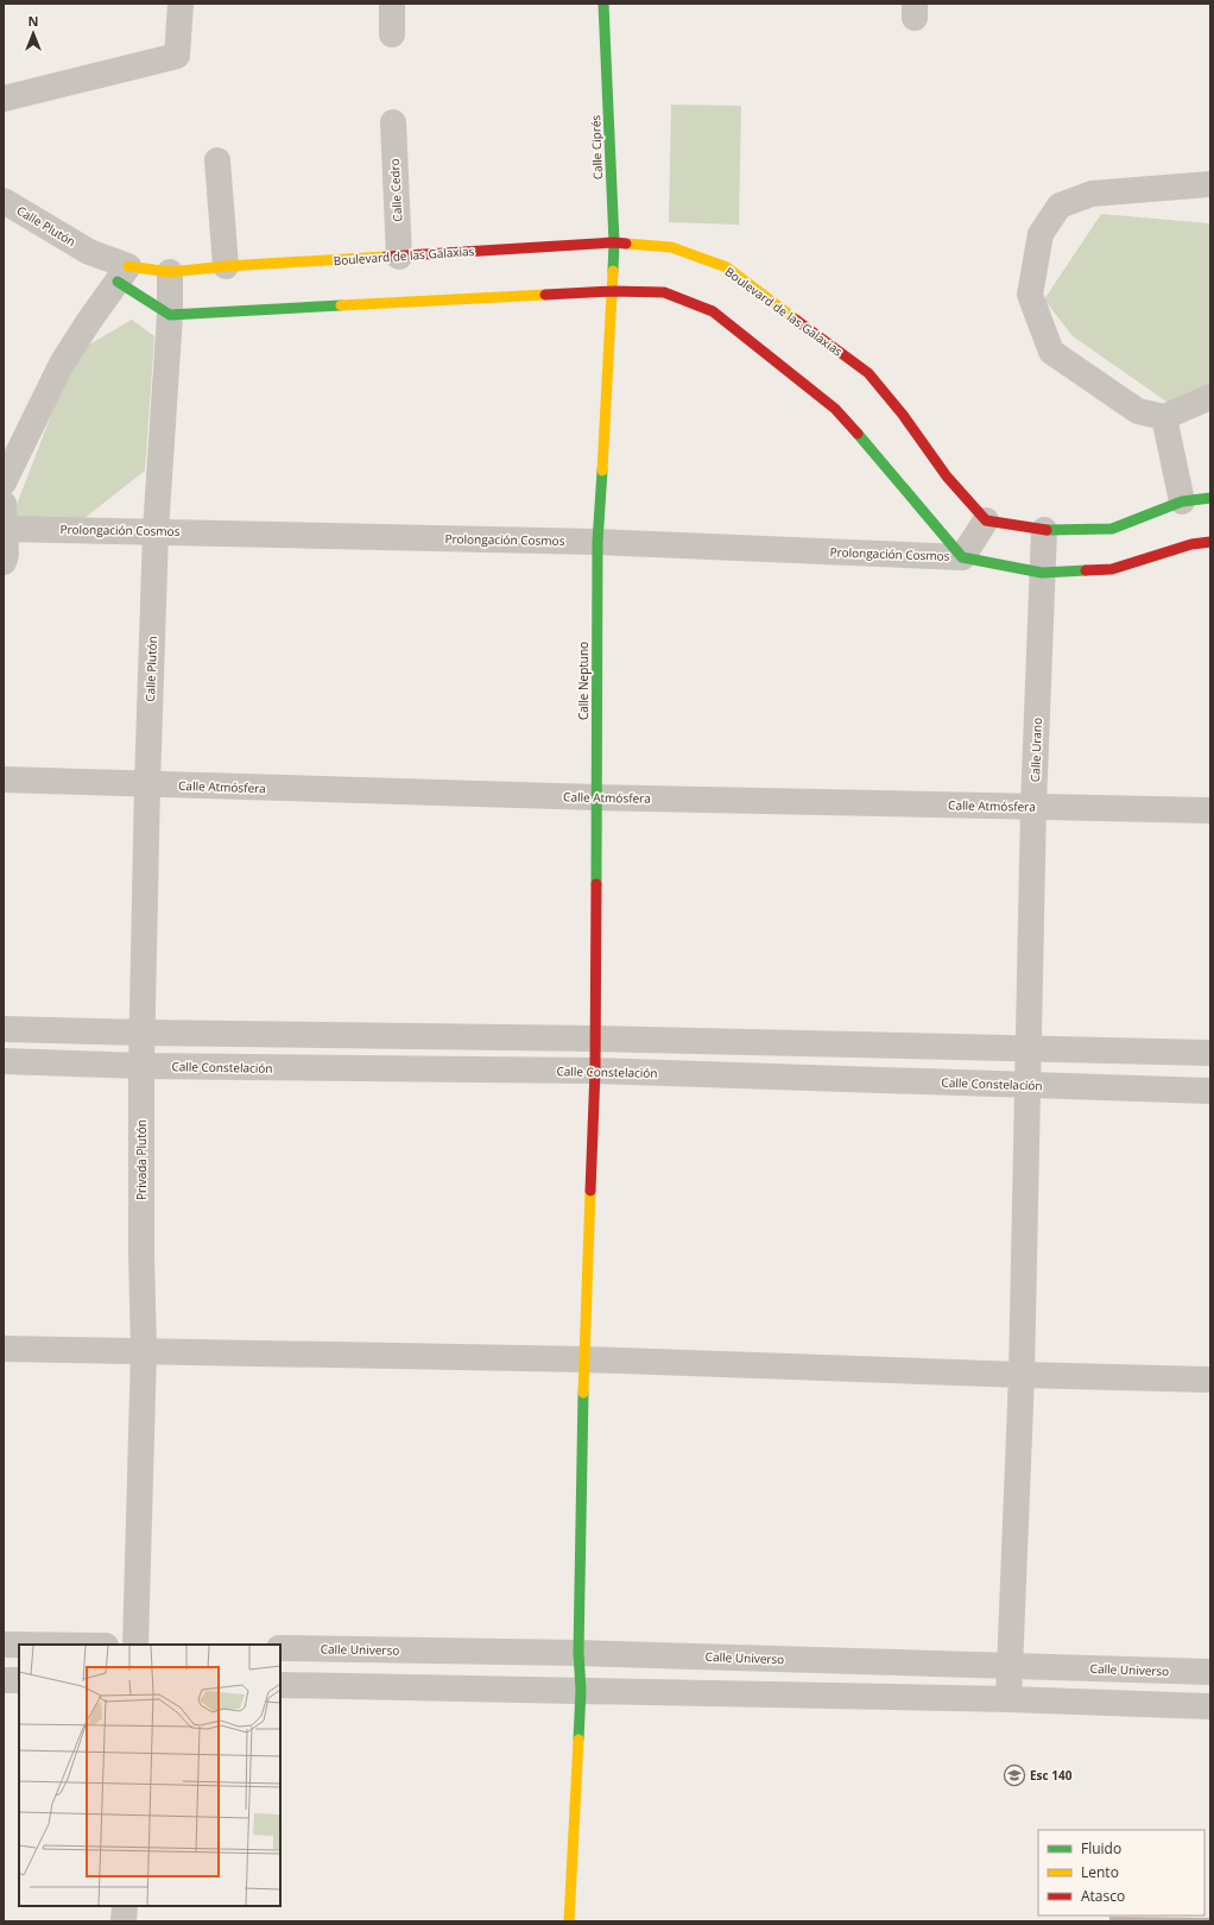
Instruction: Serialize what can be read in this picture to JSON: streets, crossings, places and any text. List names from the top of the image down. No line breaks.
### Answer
{"streets":{"street":["Calle Ciprés","Calle Cedro","Calle Plutón","Boulevard de las Galaxias","Prolongación Cosmos","Calle Neptuno","Calle Urano","Calle Atmósfera","Calle Constelación","Privada Plutón","Calle Universo"]},"crossings":[["Calle Ciprés","Boulevard de las Galaxias"],["Calle Ciprés","Calle Neptuno"],["Calle Cedro","Boulevard de las Galaxias"],["Calle Plutón","Boulevard de las Galaxias"],["Calle Plutón","Prolongación Cosmos"],["Calle Plutón","Calle Atmósfera"],["Calle Plutón","Calle Constelación"],["Calle Plutón","Privada Plutón"],["Boulevard de las Galaxias","Prolongación Cosmos"],["Prolongación Cosmos","Calle Neptuno"],["Calle Neptuno","Calle Atmósfera"],["Calle Neptuno","Calle Constelación"],["Calle Neptuno","Calle Universo"],["Calle Urano","Calle Atmósfera"],["Calle Urano","Calle Constelación"],["Calle Urano","Calle Universo"],["Calle Constelación","Privada Plutón"]],"places":{"school or university":["Esc 140"]},"legend":["Fluido","Lento","Atasco"],"north":"top"}
